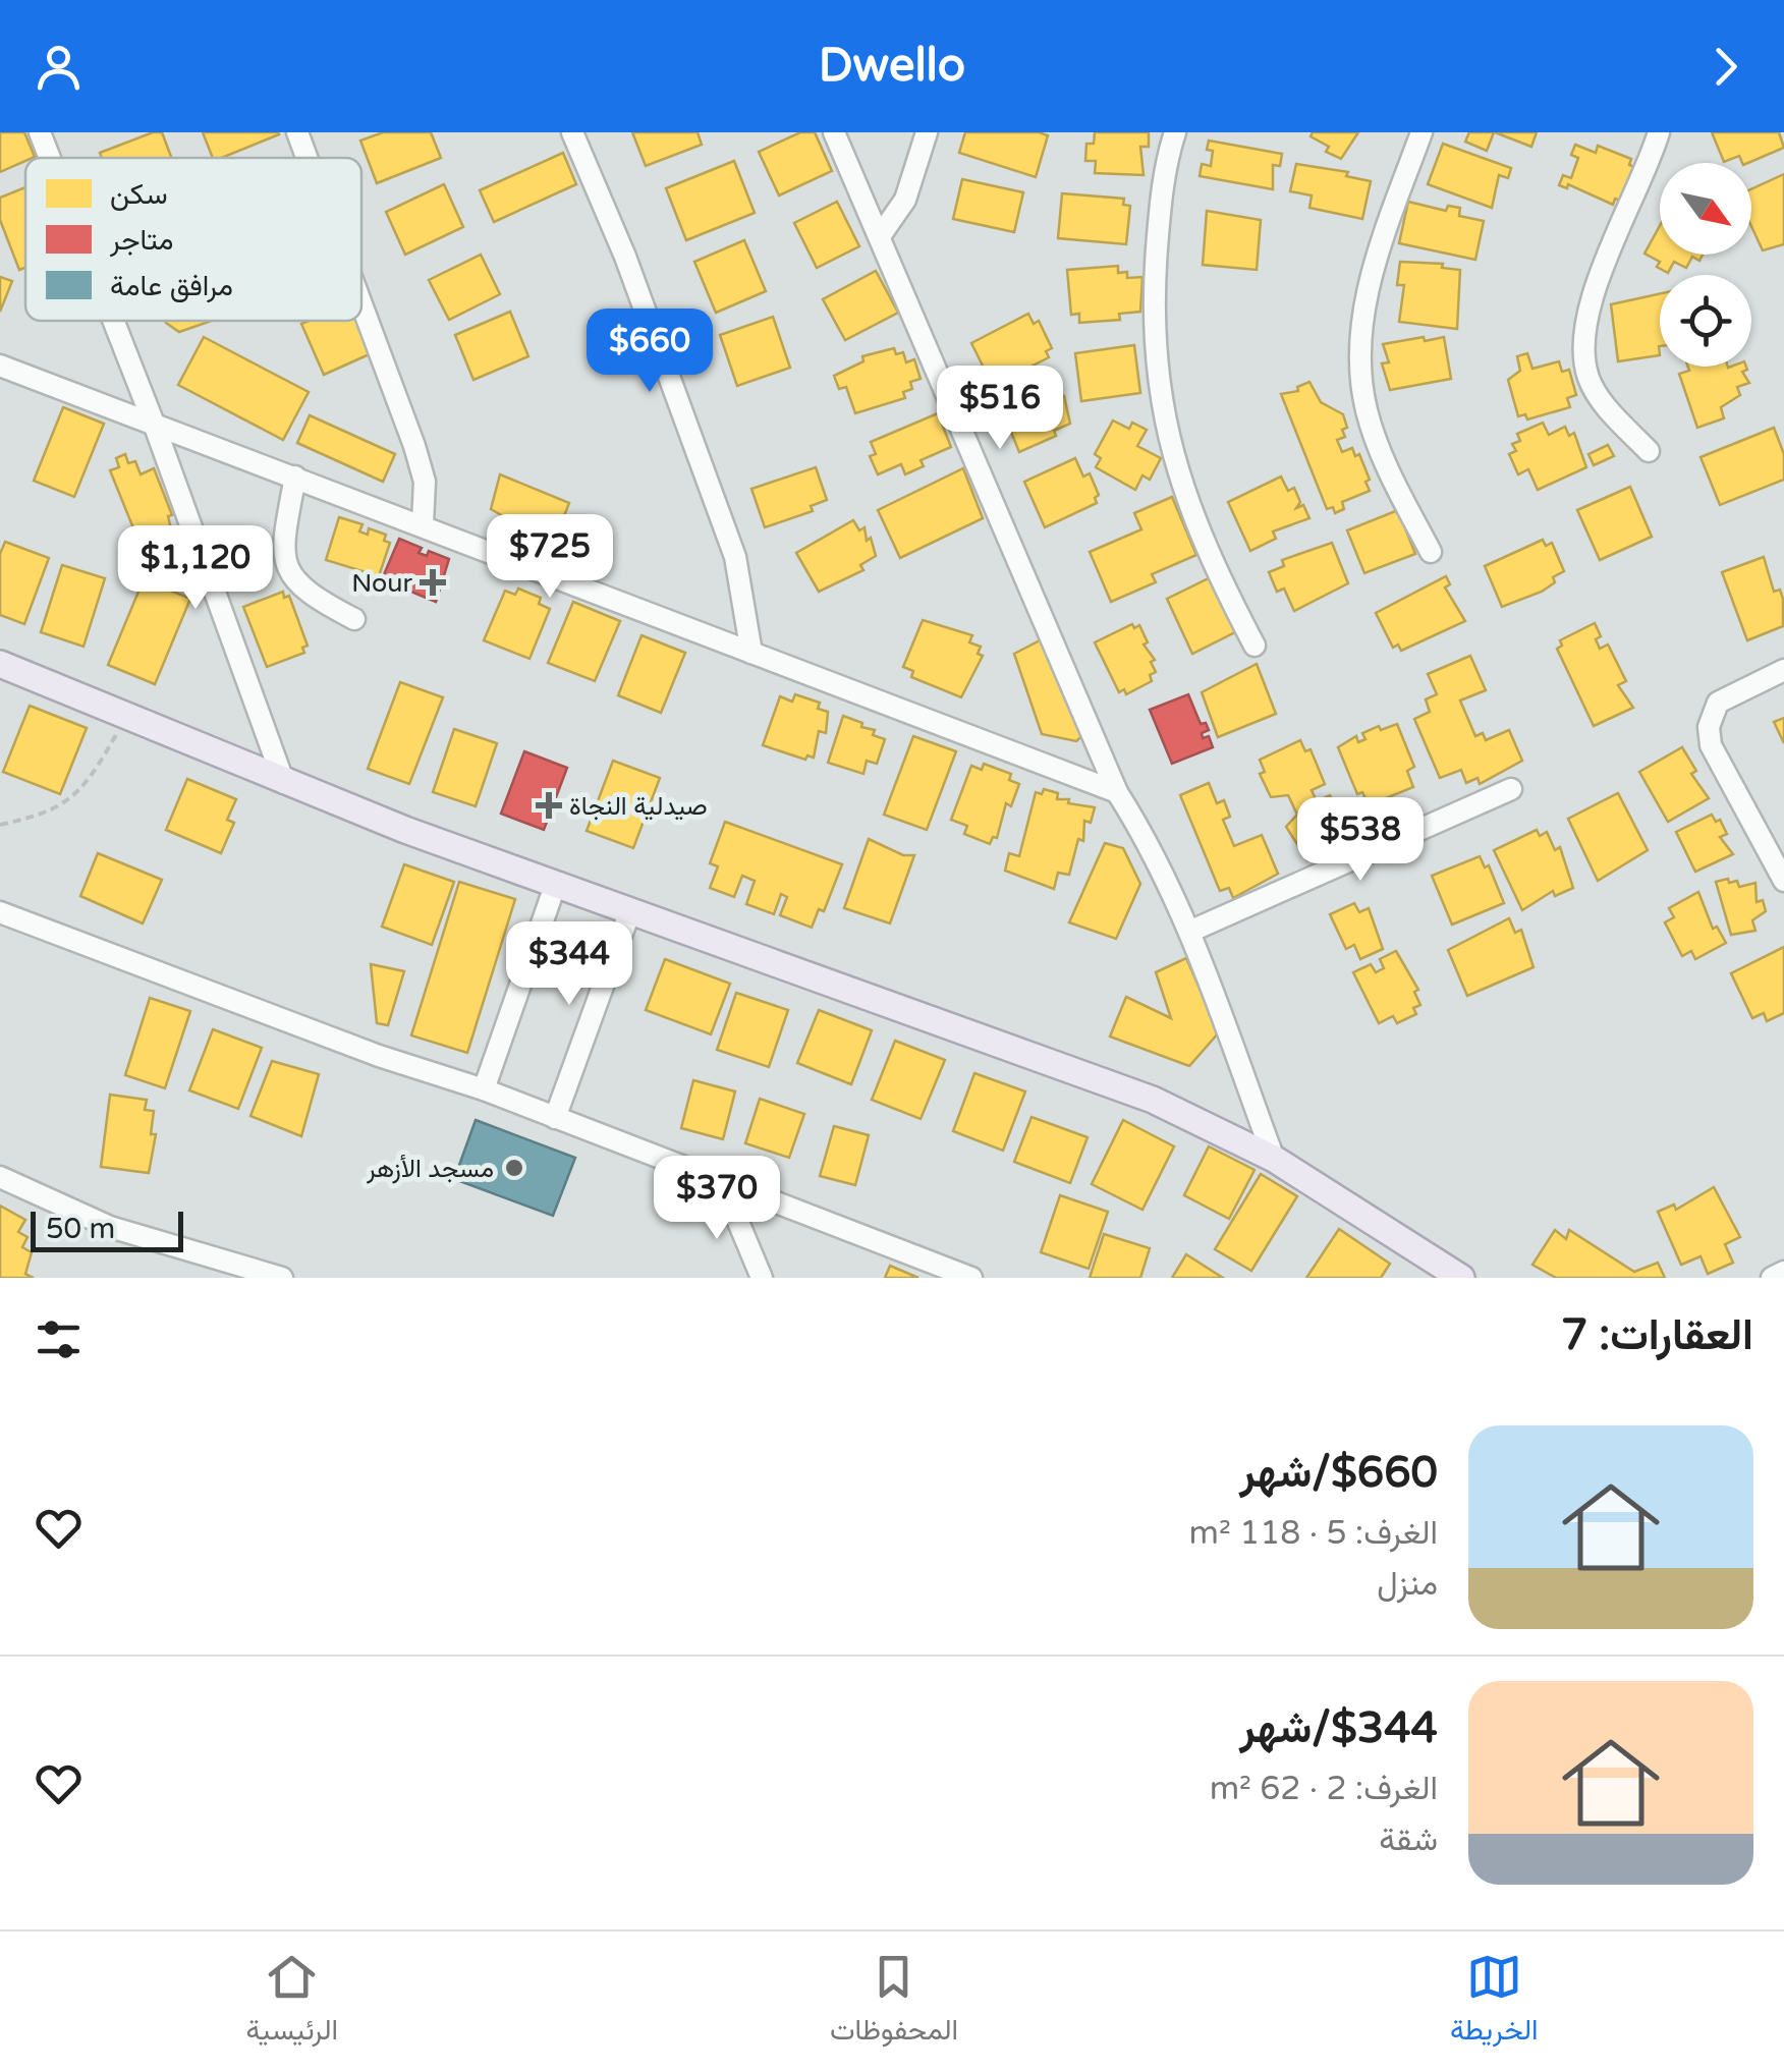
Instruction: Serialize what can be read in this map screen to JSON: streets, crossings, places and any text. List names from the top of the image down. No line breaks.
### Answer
{"places":{"health":["Nour","صيدلية النجاة"],"other":["مسجد الأزهر"]},"legend":["سكن","متاجر","مرافق عامة"],"scale_bar":"50 m","north":"bottom right","page":{"header":"Dwello","price":["$660","$516","$725","$1,120","$538","$344","$370"],"scale":"50 m","heading":"العقارات: 7","list":[{"name":"$660/شهر","note":"الغرف: 5 · 118 m² · منزل"},{"name":"$344/شهر","note":"الغرف: 2 · 62 m² · شقة"}],"tabs":["الخريطة","المحفوظات","الرئيسية"]}}
